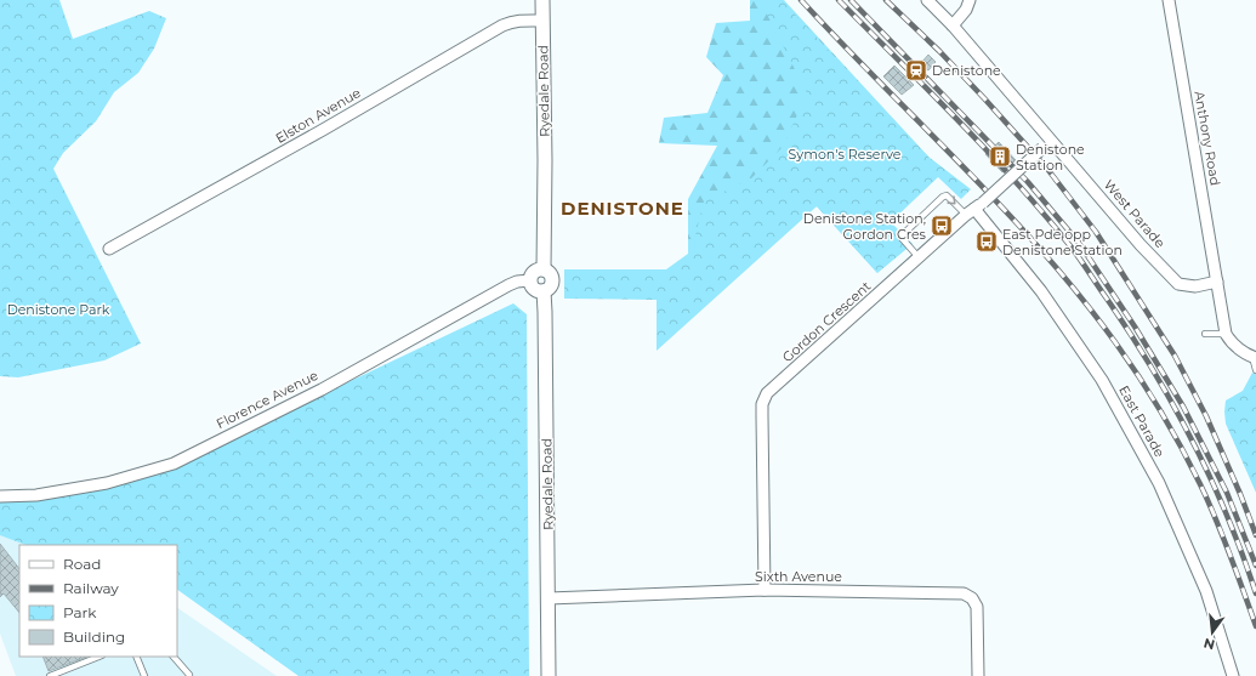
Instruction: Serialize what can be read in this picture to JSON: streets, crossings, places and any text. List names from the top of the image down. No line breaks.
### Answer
{"streets":{"street":["Ryedale Road","Elston Avenue","Anthony Road","West Parade","Gordon Crescent","Florence Avenue","East Parade","Sixth Avenue"]},"crossings":[["Ryedale Road","Elston Avenue"],["Ryedale Road","Florence Avenue"],["Ryedale Road","Sixth Avenue"],["Anthony Road","West Parade"],["West Parade","Gordon Crescent"],["Gordon Crescent","East Parade"],["Gordon Crescent","Sixth Avenue"]],"districts":["DENISTONE"],"parks":["Symon's Reserve","Denistone Park"],"places":{"station":["Denistone"],"building":["Denistone Station"],"bus stop":["Denistone Station, Gordon Cres","East Pde opp Denistone Station"]},"legend":["Road","Railway","Park","Building"],"north":"bottom"}
